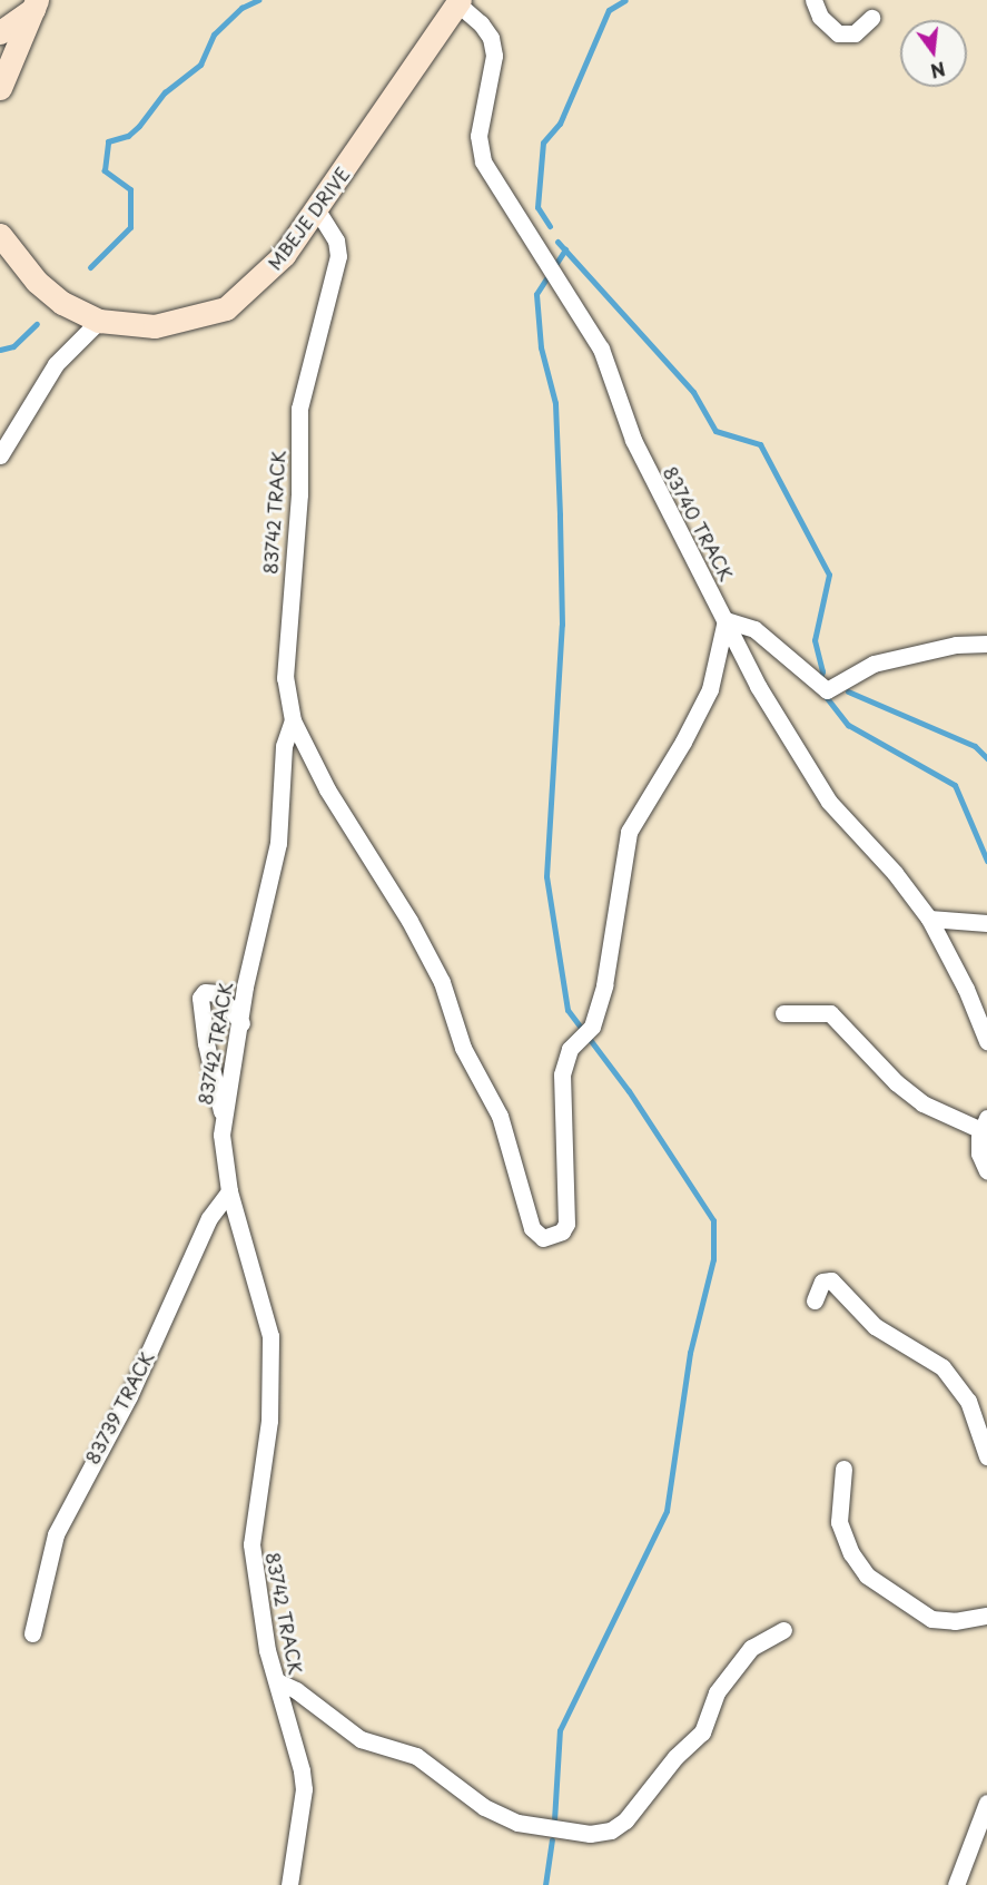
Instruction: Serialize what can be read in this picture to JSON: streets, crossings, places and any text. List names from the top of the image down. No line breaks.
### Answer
{"streets":{"street":["MBEJE DRIVE","83742 TRACK","83740 TRACK","83739 TRACK"]},"crossings":[["MBEJE DRIVE","83742 TRACK"],["MBEJE DRIVE","83740 TRACK"],["83742 TRACK","83739 TRACK"]],"north":"bottom"}
